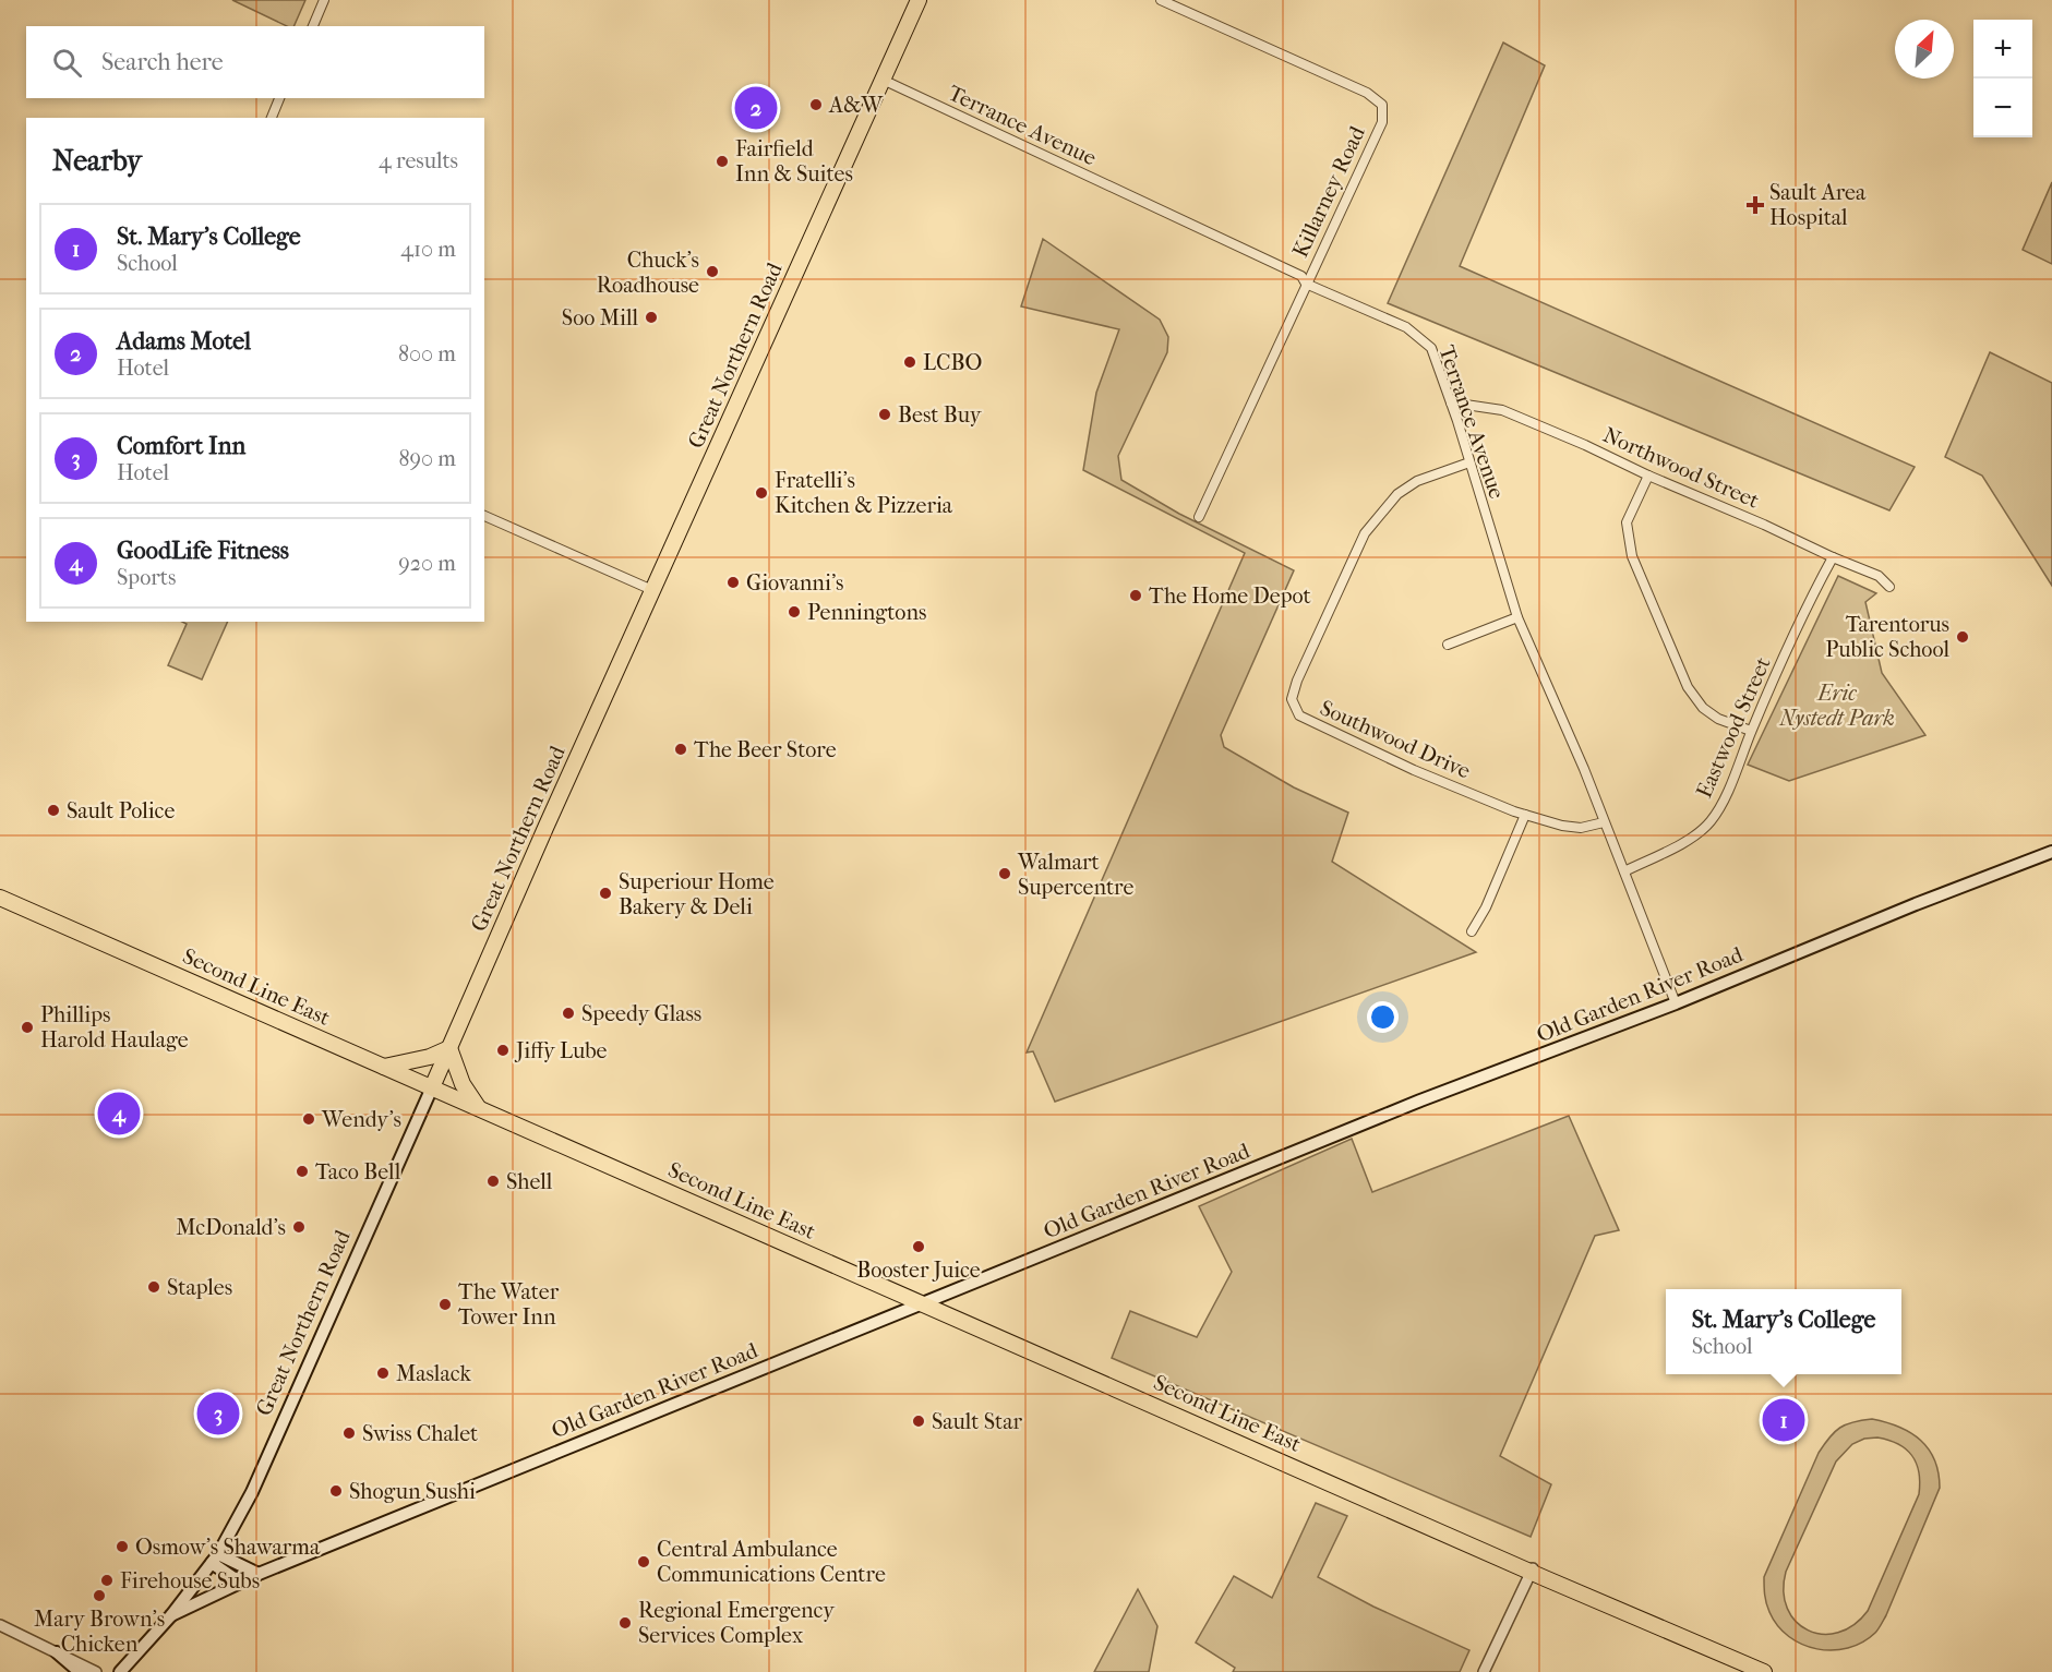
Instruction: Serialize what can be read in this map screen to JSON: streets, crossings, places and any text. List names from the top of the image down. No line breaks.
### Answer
{"streets":{"highway":["Great Northern Road","Second Line East"],"main road":["Old Garden River Road"],"street":["Terrance Avenue","Killarney Road","Northwood Street","Eastwood Street","Southwood Drive"]},"crossings":[["Terrance Avenue","Killarney Road"],["Terrance Avenue","Great Northern Road"],["Terrance Avenue","Northwood Street"],["Terrance Avenue","Eastwood Street"],["Terrance Avenue","Southwood Drive"],["Terrance Avenue","Old Garden River Road"],["Great Northern Road","Second Line East"],["Great Northern Road","Old Garden River Road"],["Northwood Street","Eastwood Street"],["Second Line East","Old Garden River Road"]],"parks":["Eric Nystedt Park"],"places":{"other":["A&W","Fairfield Inn & Suites","Chuck's Roadhouse","Soo Mill","LCBO","Best Buy","Fratelli's Kitchen & Pizzeria","Giovanni's","The Home Depot","Penningtons","Tarentorus Public School","The Beer Store","Sault Police","Walmart Supercentre","Superiour Home Bakery & Deli","Speedy Glass","Phillips Harold Haulage","Jiffy Lube","Wendy's","Taco Bell","Shell","McDonald's","Booster Juice","Staples","The Water Tower Inn","Maslack","Sault Star","Swiss Chalet","Shogun Sushi","Osmow’s Shawarma","Central Ambulance Communications Centre","Firehouse Subs","Mary Brown’s Chicken","Regional Emergency Services Complex"],"health":["Sault Area Hospital"]},"north":"top right","page":{"map_buttons":["+","−"],"search":"Search here","pins":["2","4","3","1"],"heading":["Nearby","4 results"],"list":[{"mark":"1","name":"St. Mary's College","note":"School","value":"410 m"},{"mark":"2","name":"Adams Motel","note":"Hotel","value":"800 m"},{"mark":"3","name":"Comfort Inn","note":"Hotel","value":"890 m"},{"mark":"4","name":"GoodLife Fitness","note":"Sports","value":"920 m"}],"popup":["St. Mary's College","School"]}}
